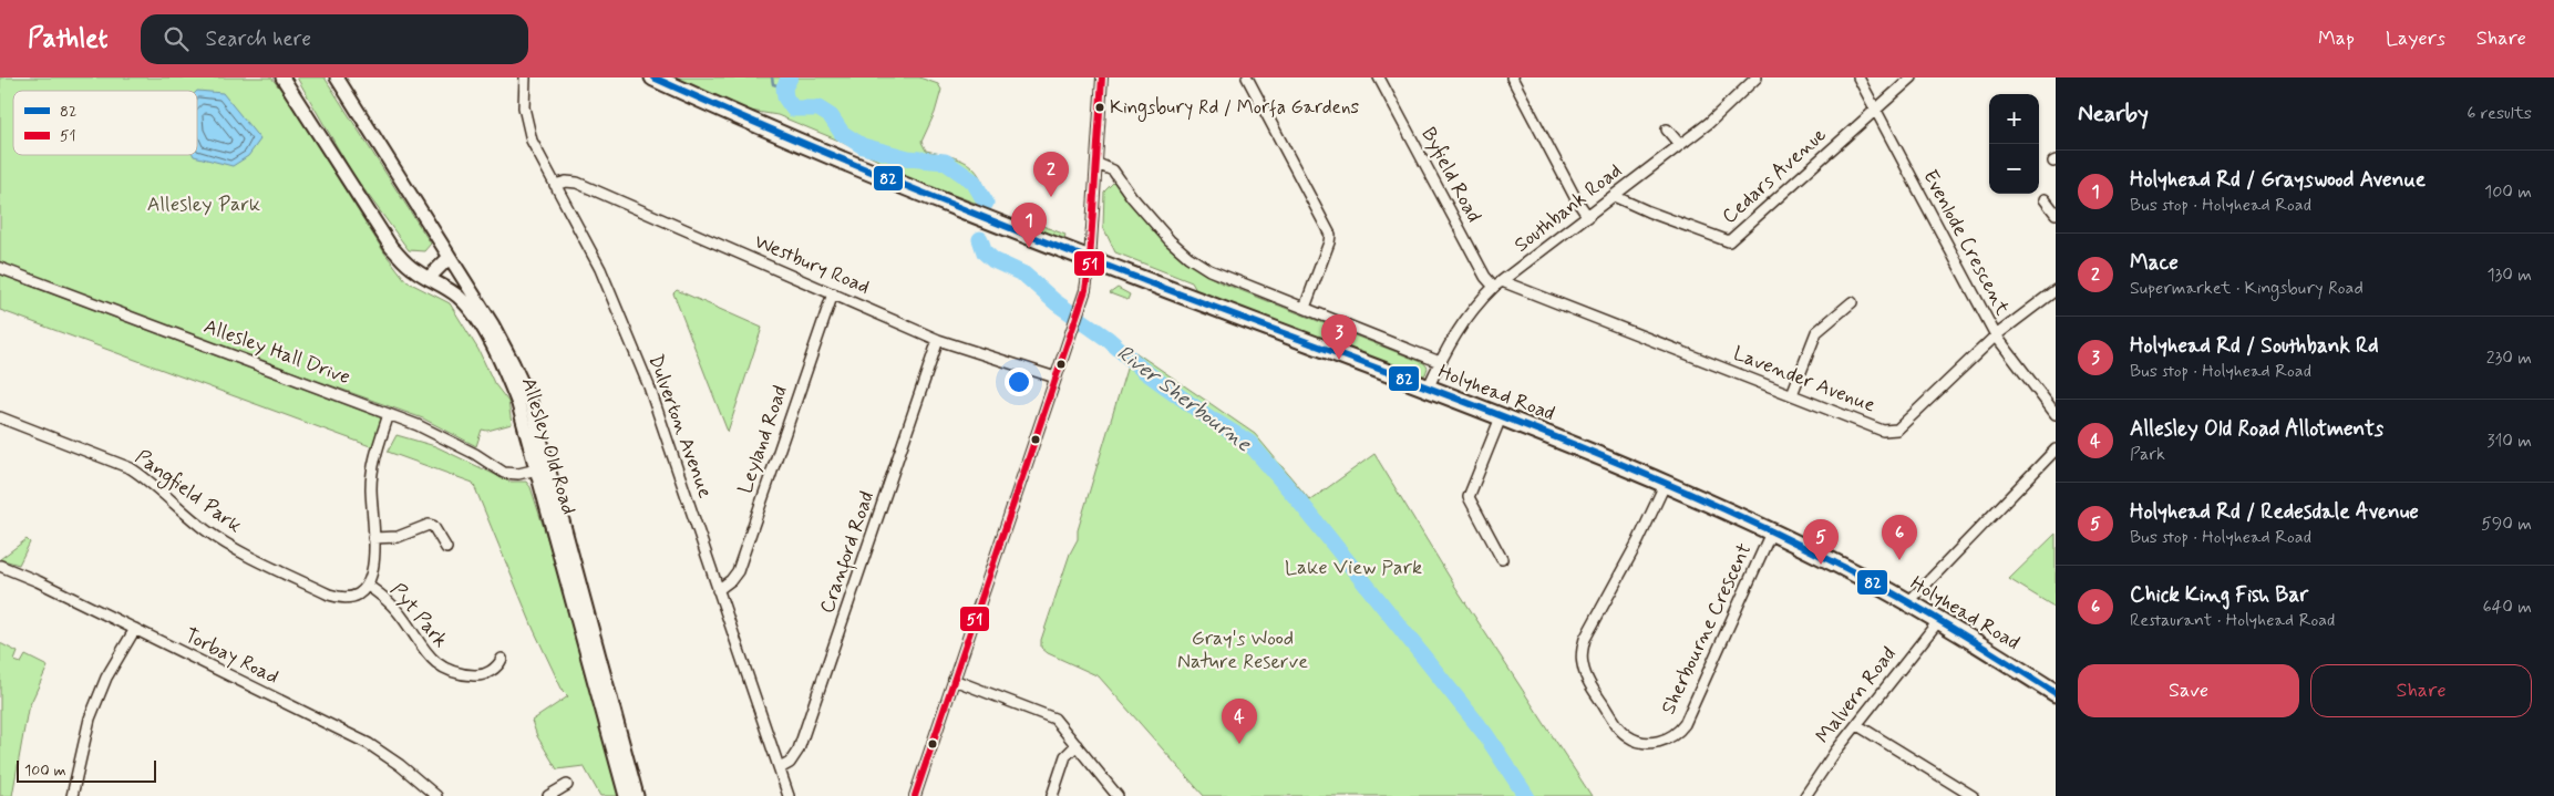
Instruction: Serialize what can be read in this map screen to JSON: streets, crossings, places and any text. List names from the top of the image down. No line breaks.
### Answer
{"streets":{"highway":["Holyhead Road"],"main road":["Allesley Old Road"],"street":["Byfield Road","Cedars Avenue","Southbank Road","Evenlode Crescent","Westbury Road","Allesley Hall Drive","Lavender Avenue","Dulverton Avenue","Leyland Road","Pangfield Park","Cranford Road","Pyt Park","Sherbourne Crescent","Torbay Road","Malvern Road"]},"crossings":[["Byfield Road","Southbank Road"],["Byfield Road","Lavender Avenue"],["Cedars Avenue","Southbank Road"],["Cedars Avenue","Evenlode Crescent"],["Southbank Road","Lavender Avenue"],["Southbank Road","Holyhead Road"],["Evenlode Crescent","Lavender Avenue"],["Westbury Road","Dulverton Avenue"],["Westbury Road","Leyland Road"],["Westbury Road","Cranford Road"],["Allesley Hall Drive","Allesley Old Road"],["Holyhead Road","Sherbourne Crescent"],["Holyhead Road","Malvern Road"],["Dulverton Avenue","Leyland Road"],["Dulverton Avenue","Cranford Road"],["Pangfield Park","Pyt Park"]],"water":["River Sherbourne"],"parks":["Allesley Park","Lake View Park","Gray's Wood Nature Reserve"],"places":["Kingsbury Rd / Morfa Gardens"],"lines":["transit line 82","transit line 51"],"legend":["82","51"],"scale_bar":"100 m","page":{"header":"Pathlet","search":"Search here","nav":["Map","Layers","Share"],"heading":["Nearby","6 results"],"map_buttons":["+","−"],"list":[{"mark":"1","name":"Holyhead Rd / Grayswood Avenue","note":"Bus stop · Holyhead Road","value":"100 m"},{"mark":"2","name":"Mace","note":"Supermarket · Kingsbury Road","value":"130 m"},{"mark":"3","name":"Holyhead Rd / Southbank Rd","note":"Bus stop · Holyhead Road","value":"230 m"},{"mark":"4","name":"Allesley Old Road Allotments","note":"Park","value":"310 m"},{"mark":"5","name":"Holyhead Rd / Redesdale Avenue","note":"Bus stop · Holyhead Road","value":"590 m"},{"mark":"6","name":"Chick King Fish Bar","note":"Restaurant · Holyhead Road","value":"640 m"}],"pins":["2","1","3","6","5","4"],"buttons":["Save","Share"],"scale":"100 m"}}
